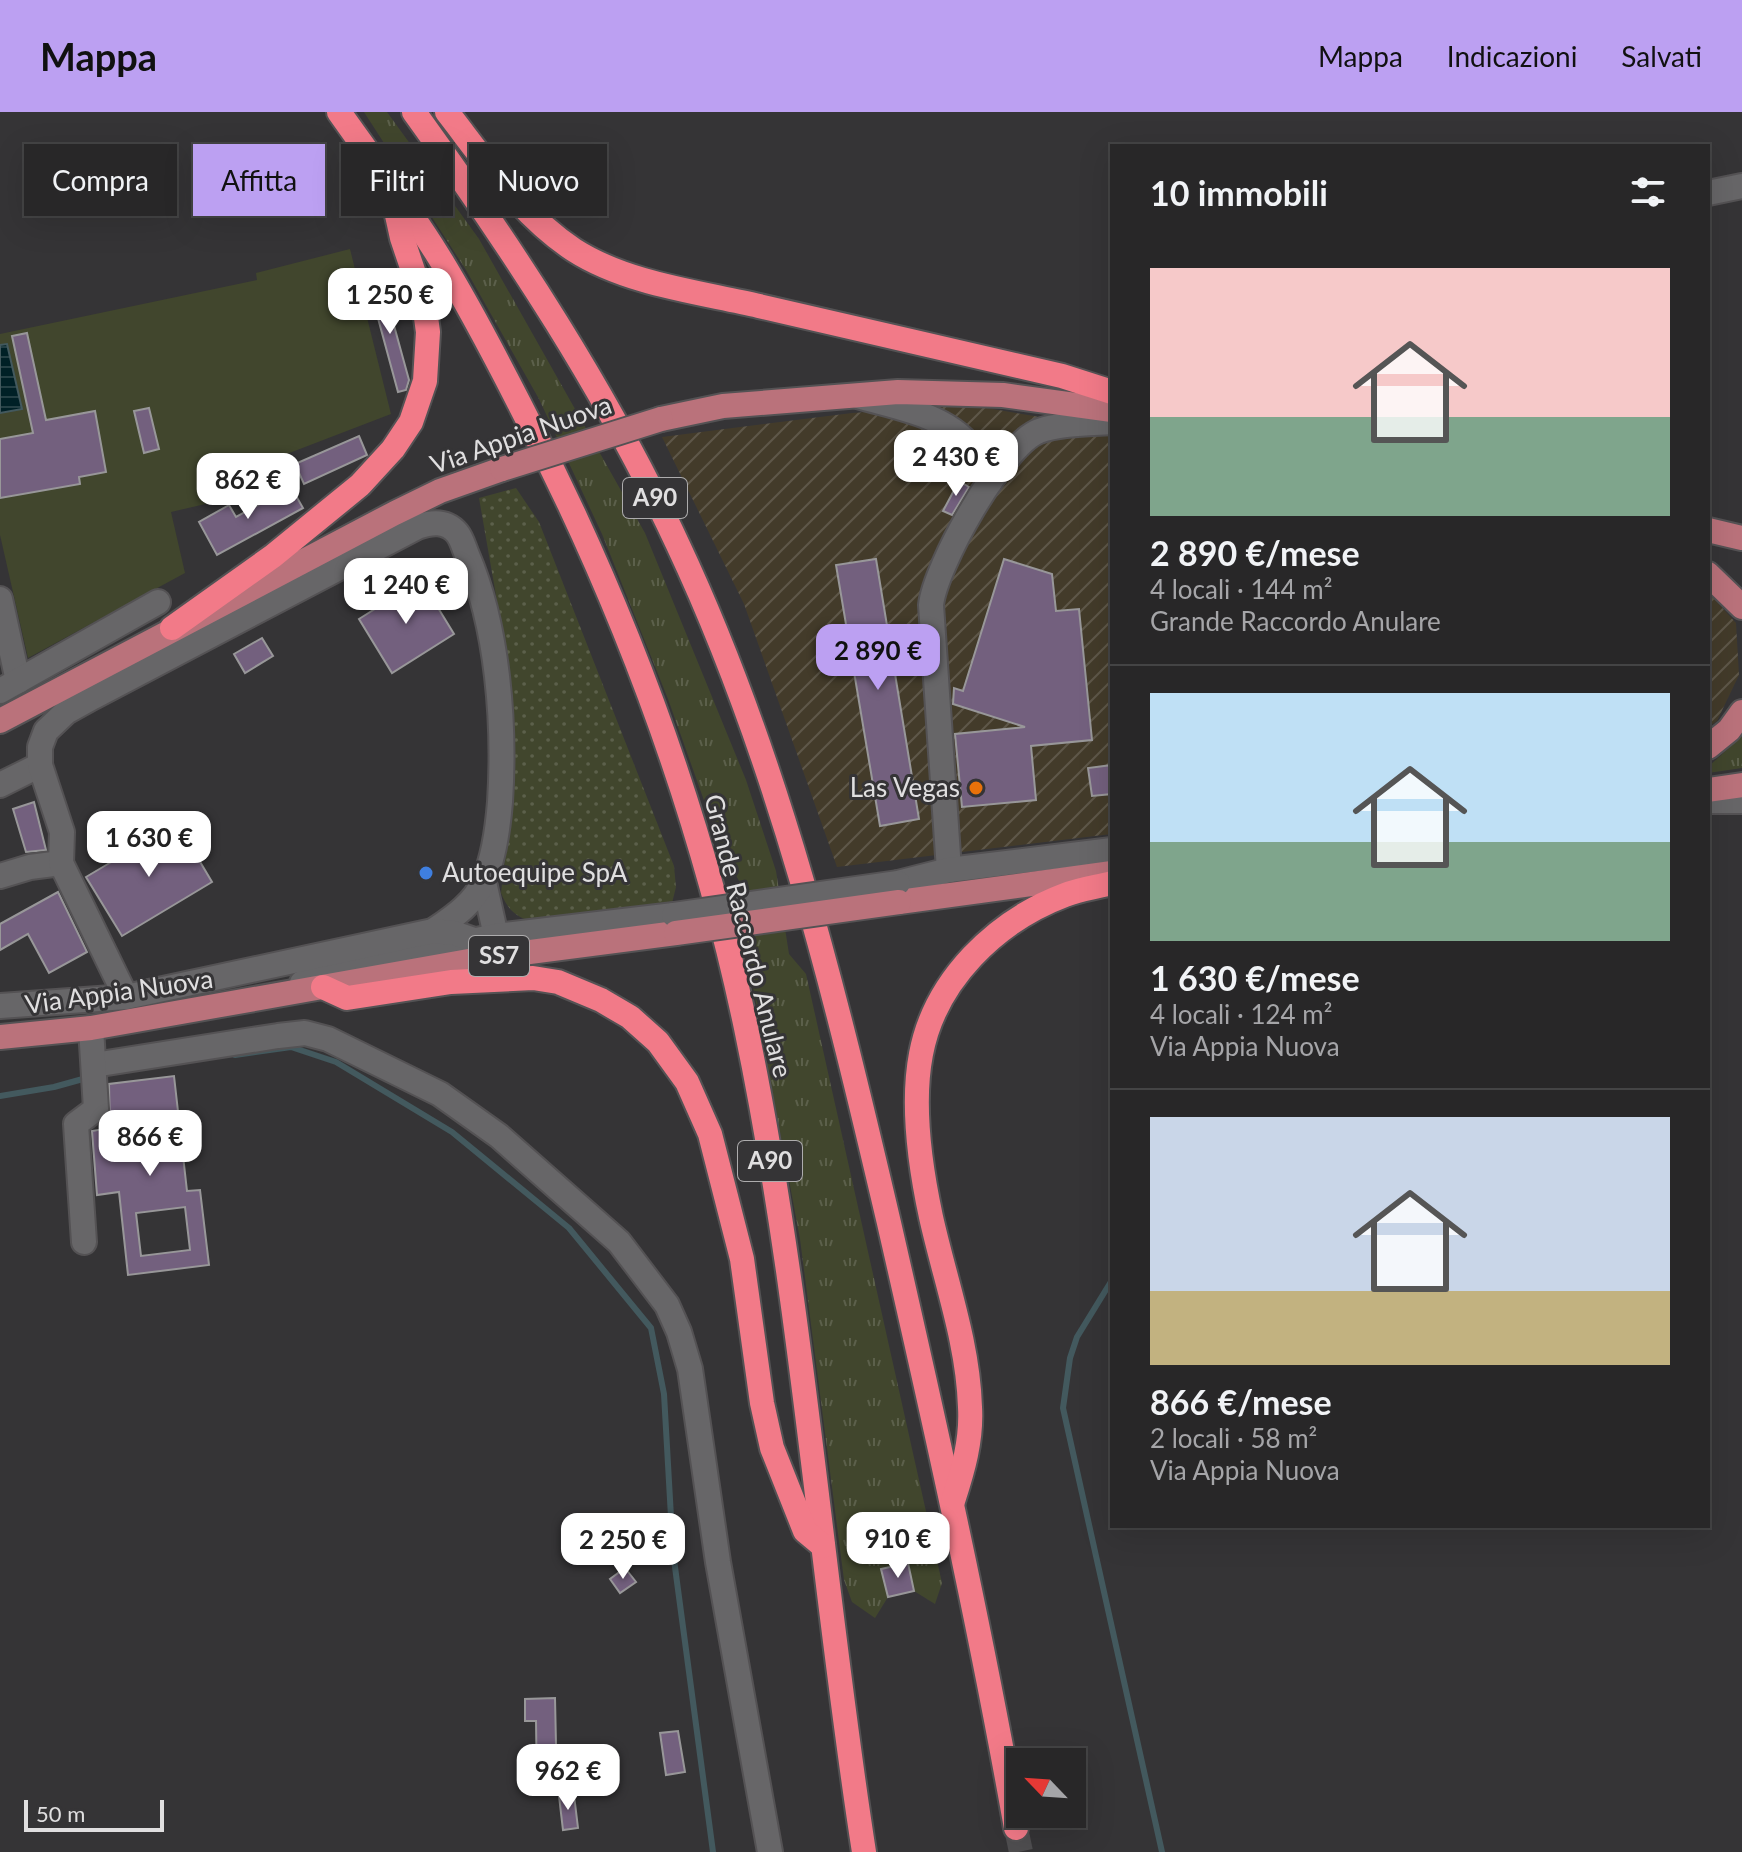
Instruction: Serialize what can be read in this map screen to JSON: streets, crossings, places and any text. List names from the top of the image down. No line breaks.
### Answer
{"streets":{"highway":["A90","Grande Raccordo Anulare"],"main road":["Via Appia Nuova","SS7"]},"places":["Las Vegas","Autoequipe SpA"],"scale_bar":"50 m","north":"top left","page":{"header":"Mappa","nav":["Mappa","Indicazioni","Salvati"],"chip":["Compra","Affitta","Filtri","Nuovo"],"heading":"10 immobili","list":[{"name":"2 890 €/mese","note":"4 locali · 144 m² · Grande Raccordo Anulare"},{"name":"1 630 €/mese","note":"4 locali · 124 m² · Via Appia Nuova"},{"name":"866 €/mese","note":"2 locali · 58 m² · Via Appia Nuova"}],"price":["1 250 €","2 430 €","862 €","1 240 €","2 890 €","1 630 €","866 €","910 €","2 250 €","962 €"],"scale":"50 m"}}
